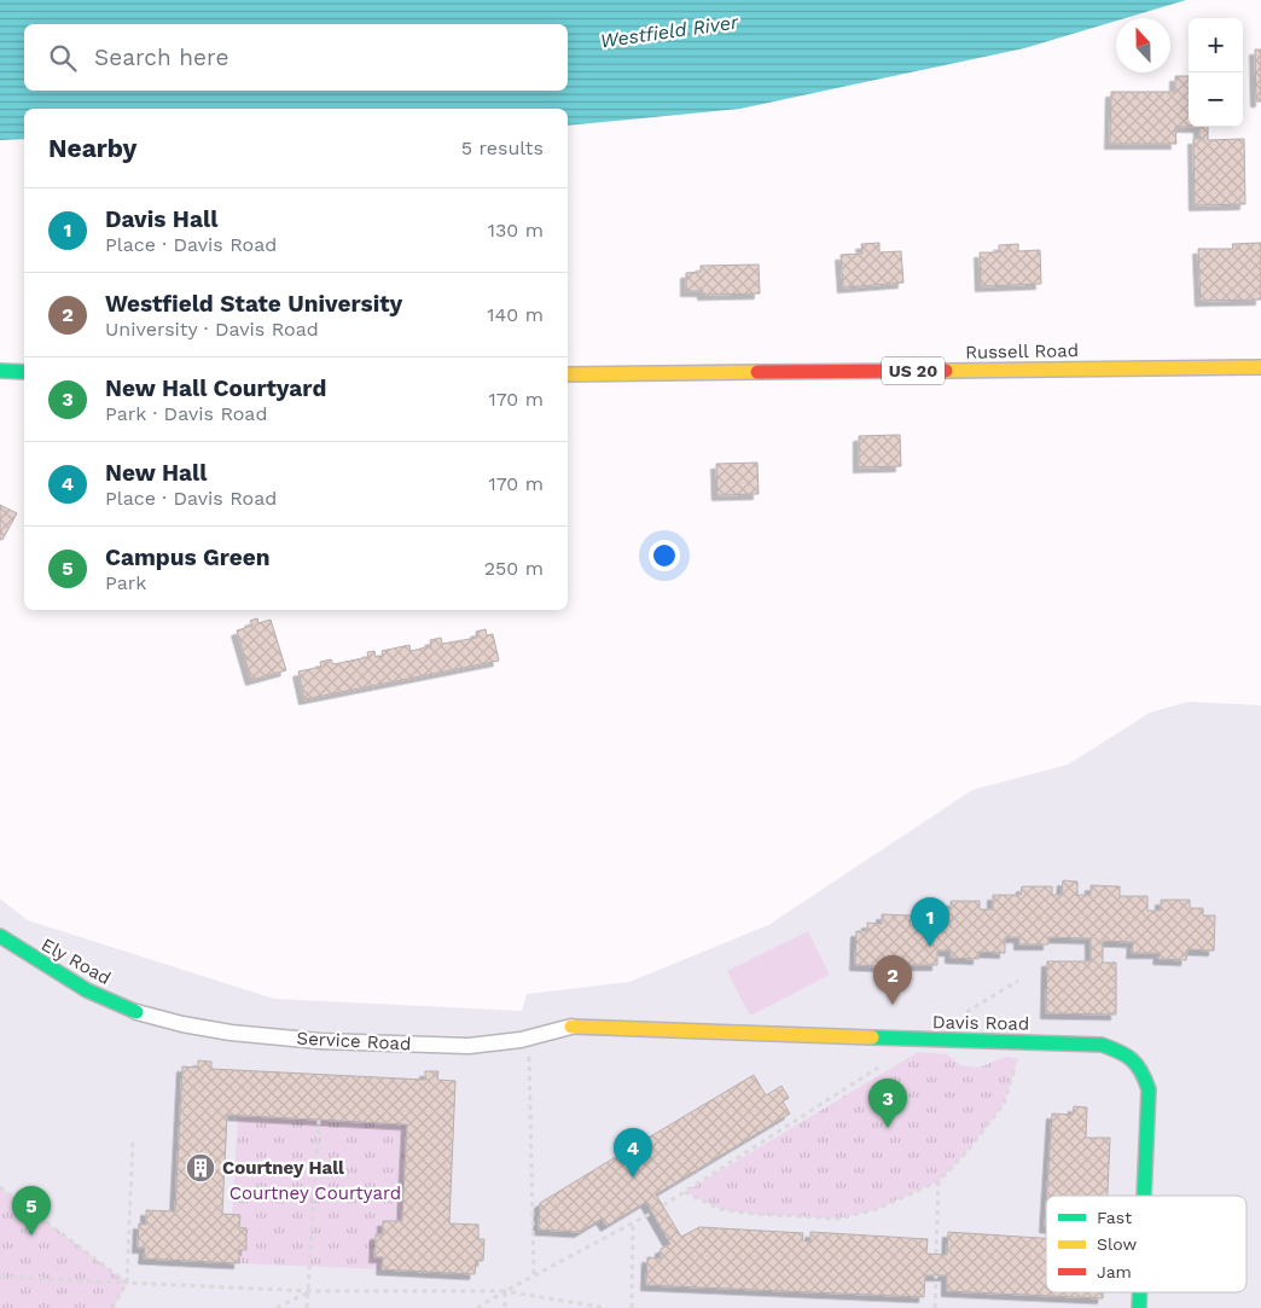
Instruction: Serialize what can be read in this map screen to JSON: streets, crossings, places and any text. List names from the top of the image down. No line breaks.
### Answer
{"streets":{"street":["Russell Road","US 20","Ely Road","Davis Road"],"lane":["Service Road"]},"crossings":[["Ely Road","Service Road"],["Davis Road","Service Road"]],"water":["Westfield River"],"parks":["Courtney Courtyard"],"places":{"building":["Courtney Hall"]},"legend":["Fast","Slow","Jam"],"north":"top","page":{"map_buttons":["+","−"],"search":"Search here","heading":["Nearby","5 results"],"list":[{"mark":"1","name":"Davis Hall","note":"Place · Davis Road","value":"130 m"},{"mark":"2","name":"Westfield State University","note":"University · Davis Road","value":"140 m"},{"mark":"3","name":"New Hall Courtyard","note":"Park · Davis Road","value":"170 m"},{"mark":"4","name":"New Hall","note":"Place · Davis Road","value":"170 m"},{"mark":"5","name":"Campus Green","note":"Park","value":"250 m"}],"pins":["1","2","3","4","5"]}}
